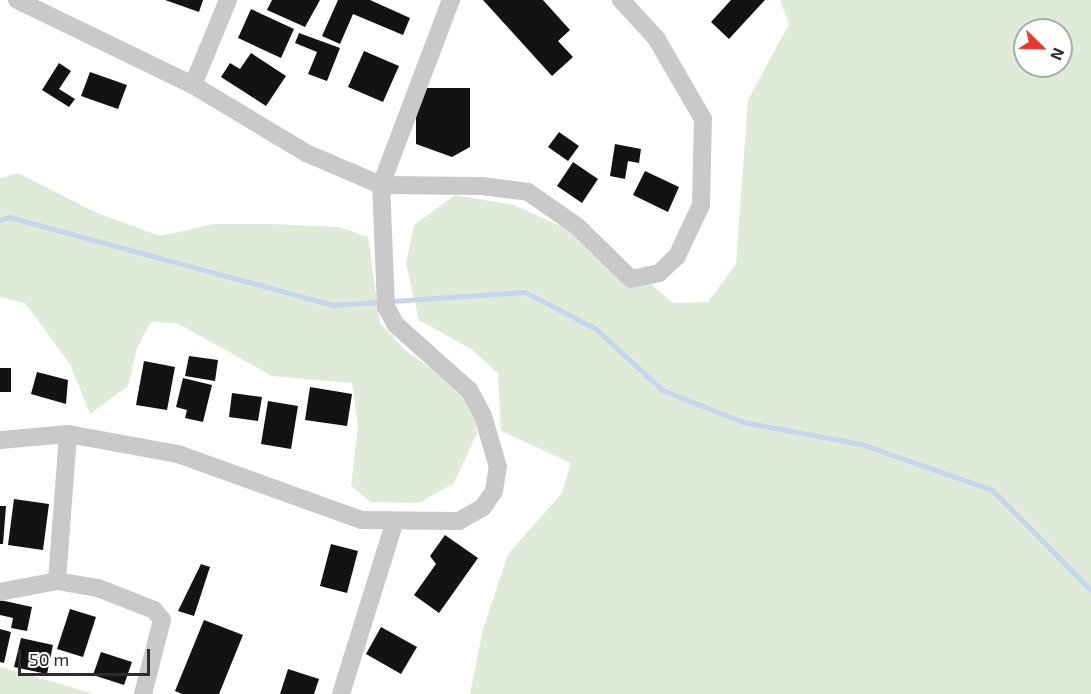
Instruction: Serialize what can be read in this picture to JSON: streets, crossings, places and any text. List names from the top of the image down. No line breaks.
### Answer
{"scale_bar":"50 m","north":"bottom right"}
